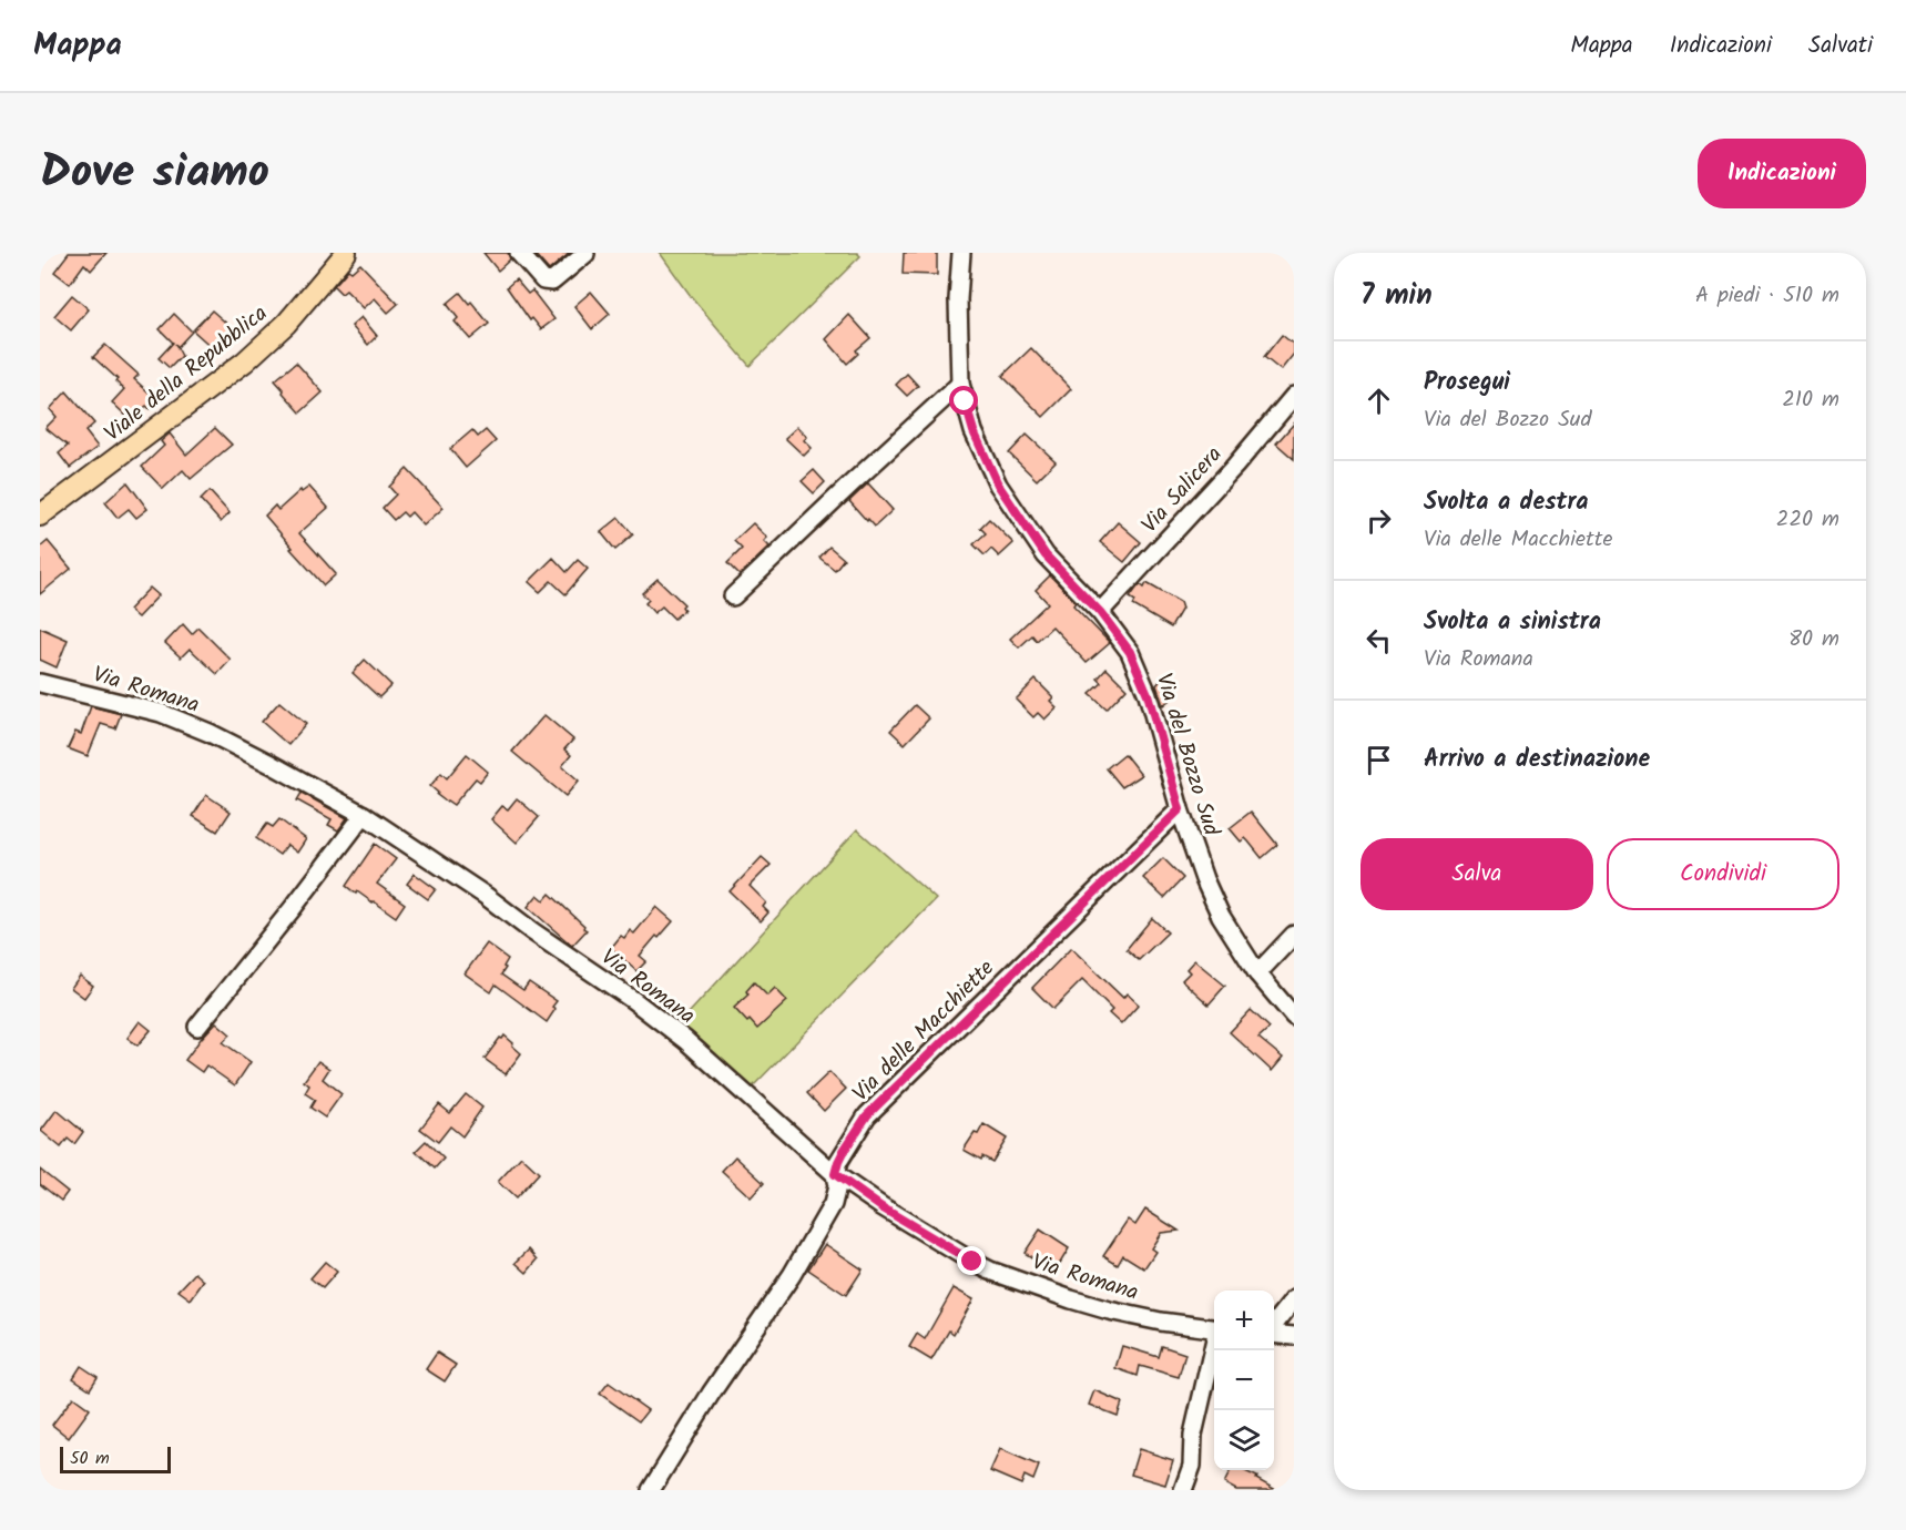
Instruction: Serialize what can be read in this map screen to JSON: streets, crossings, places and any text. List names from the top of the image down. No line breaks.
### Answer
{"streets":{"main road":["Viale della Repubblica"],"street":["Via Salicera","Via Romana","Via del Bozzo Sud","Via delle Macchiette"]},"crossings":[["Via Salicera","Via del Bozzo Sud"],["Via Romana","Via delle Macchiette"],["Via del Bozzo Sud","Via delle Macchiette"]],"scale_bar":"50 m","page":{"header":"Mappa","nav":["Mappa","Indicazioni","Salvati"],"title":"Dove siamo","buttons":["Indicazioni",["Salva","Condividi"]],"heading":["7 min","A piedi · 510 m"],"list":[["Prosegui","Via del Bozzo Sud","210 m"],["Svolta a destra","Via delle Macchiette","220 m"],["Svolta a sinistra","Via Romana","80 m"],"Arrivo a destinazione"],"map_buttons":["+","−"],"scale":"50 m"}}
